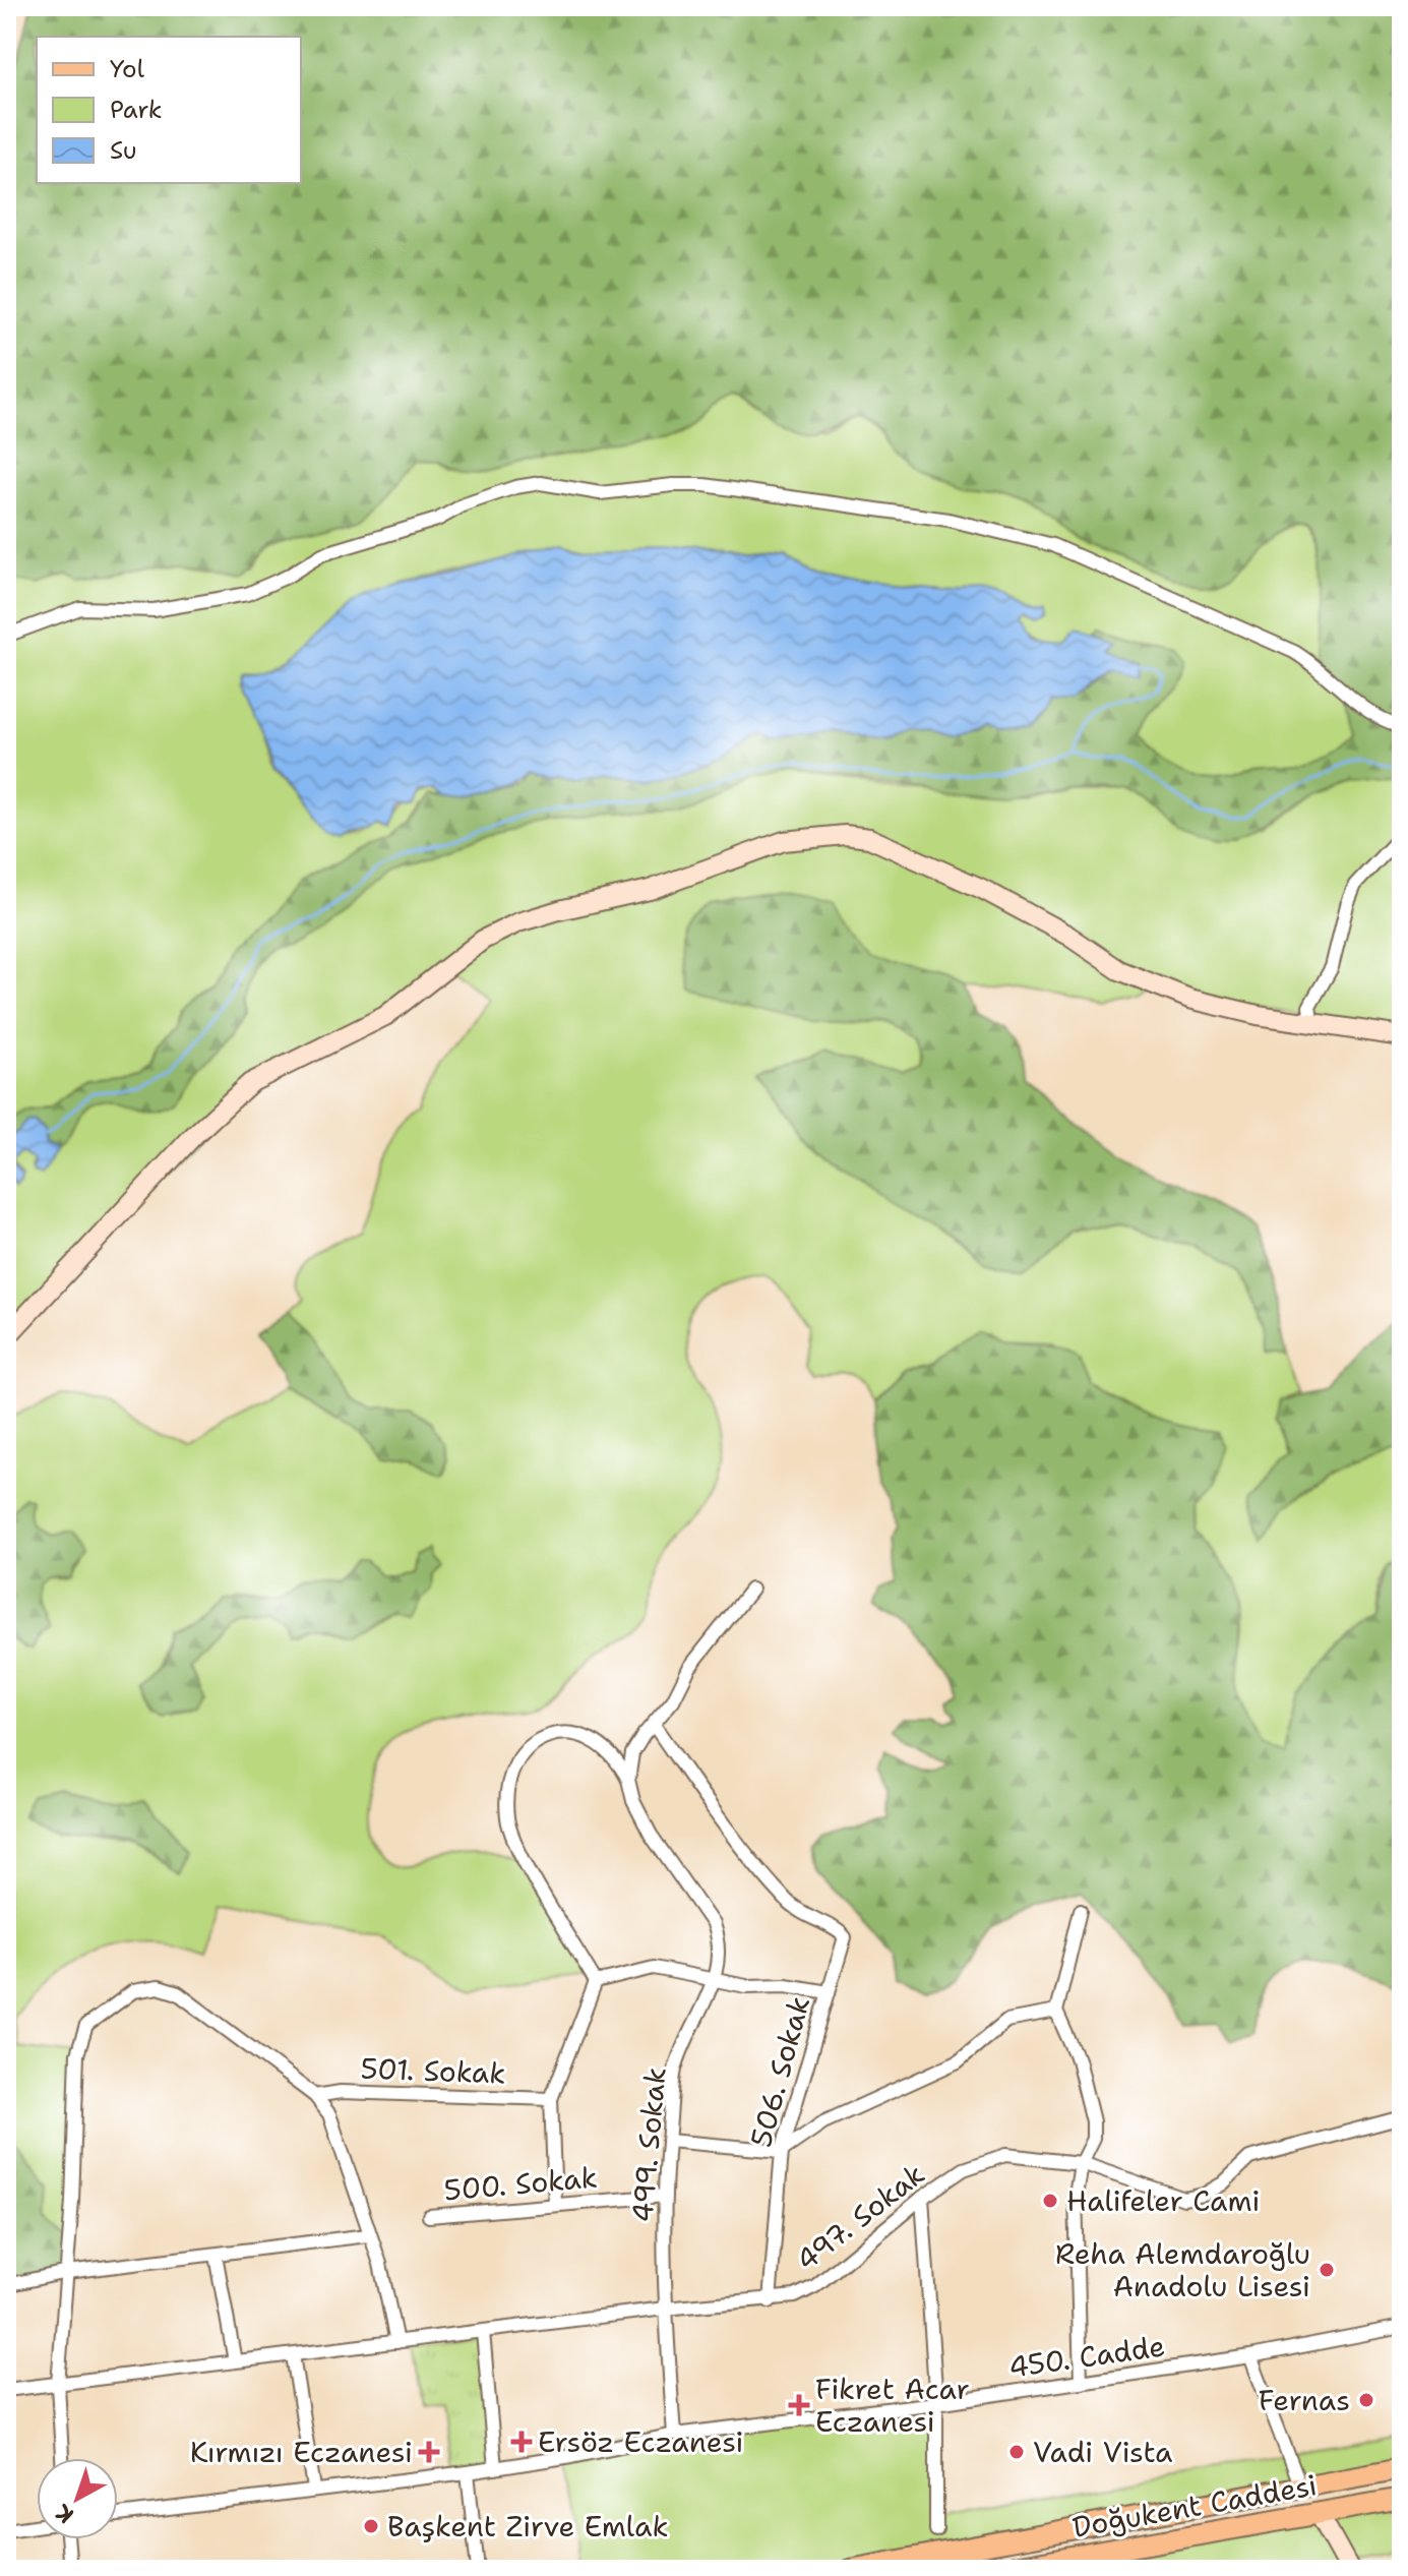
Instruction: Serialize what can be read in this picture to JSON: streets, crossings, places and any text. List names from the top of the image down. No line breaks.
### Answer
{"streets":{"main road":["Doğukent Caddesi"],"street":["501. Sokak","506. Sokak","499. Sokak","500. Sokak","497. Sokak","450. Cadde"]},"crossings":[["506. Sokak","499. Sokak"],["506. Sokak","497. Sokak"],["499. Sokak","500. Sokak"],["499. Sokak","497. Sokak"],["499. Sokak","450. Cadde"]],"places":{"other":["Halifeler Cami","Reha Alemdaroğlu Anadolu Lisesi","Fernas","Vadi Vista","Başkent Zirve Emlak"],"health":["Fikret Acar Eczanesi","Ersöz Eczanesi","Kırmızı Eczanesi"]},"legend":["Yol","Park","Su"],"north":"bottom left"}
